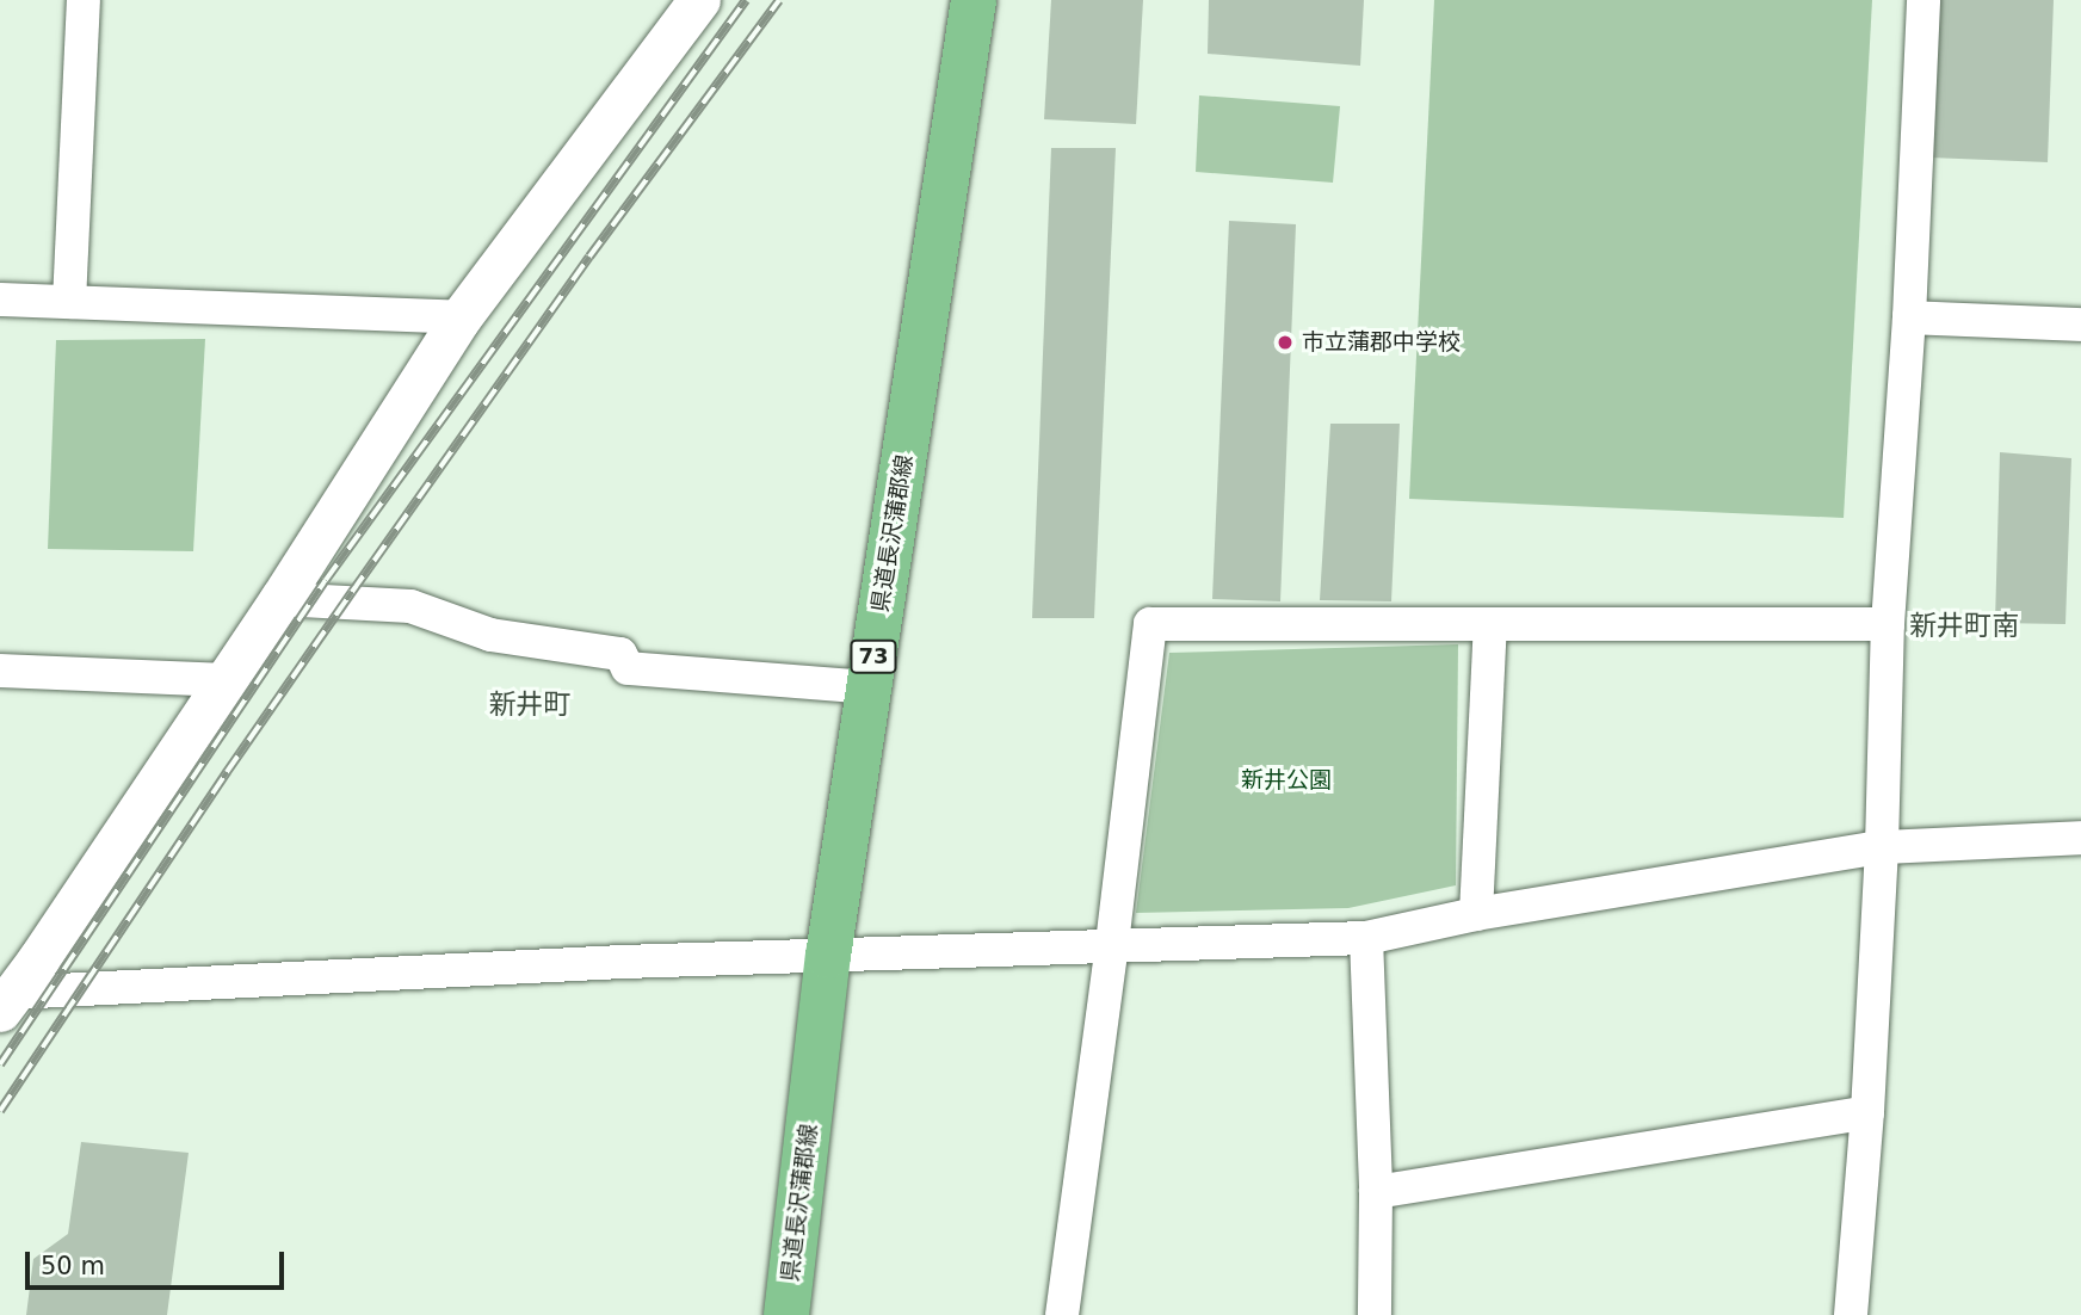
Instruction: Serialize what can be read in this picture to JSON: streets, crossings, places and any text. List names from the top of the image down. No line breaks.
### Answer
{"streets":{"main road":["県道長沢蒲郡線","73"]},"districts":["新井町南","新井町"],"parks":["新井公園"],"places":["市立蒲郡中学校"],"scale_bar":"50 m"}
